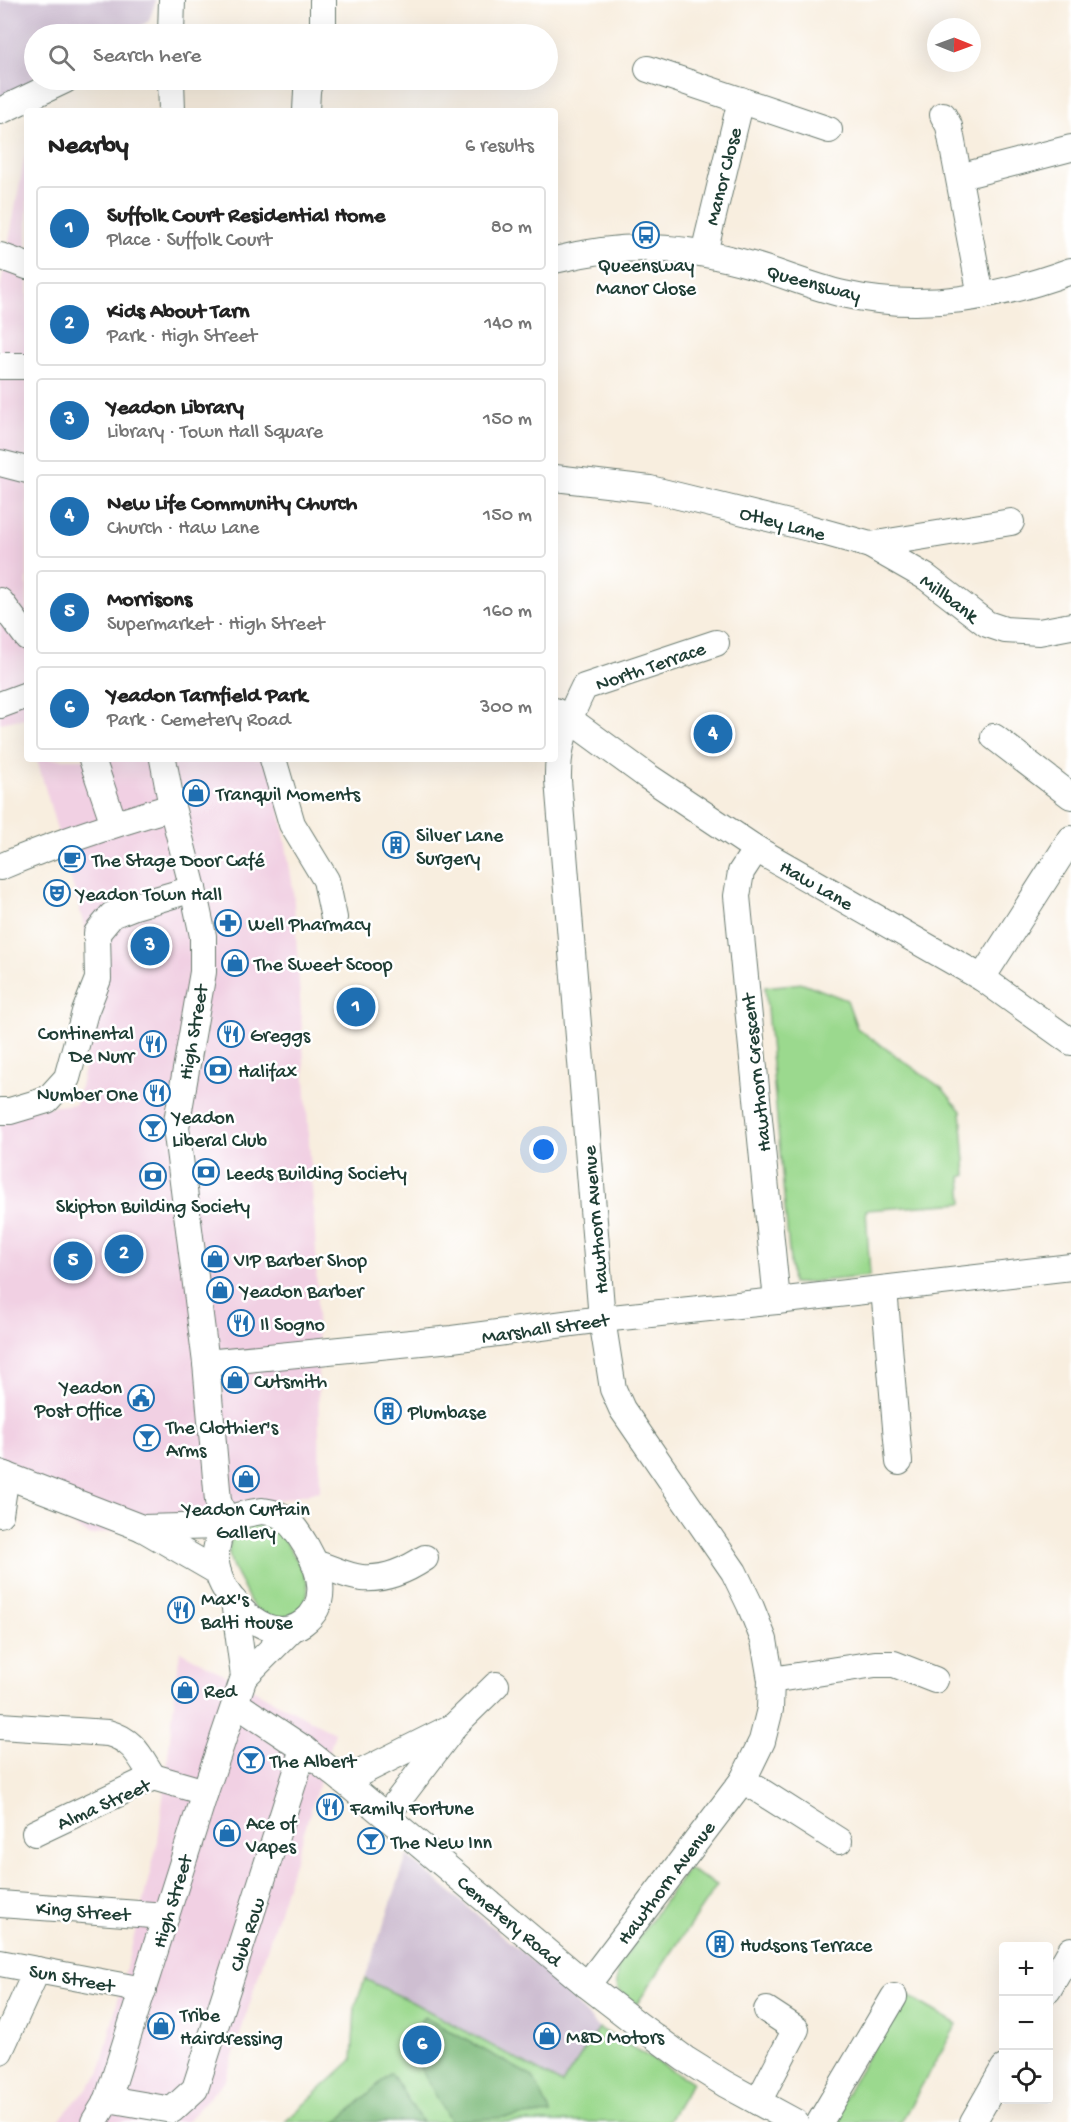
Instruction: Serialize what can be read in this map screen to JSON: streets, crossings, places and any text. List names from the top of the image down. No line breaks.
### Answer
{"streets":{"street":["Manor Close","Queensway","Otley Lane","Millbank","North Terrace","Haw Lane","High Street","Hawthorn Crescent","Hawthorn Avenue","Marshall Street","Alma Street","King Street","Cemetery Road","Club Row","Sun Street"]},"crossings":[["Manor Close","Queensway"],["Otley Lane","Millbank"],["North Terrace","Haw Lane"],["North Terrace","Hawthorn Avenue"],["Haw Lane","Hawthorn Crescent"],["Haw Lane","Hawthorn Avenue"],["High Street","Marshall Street"],["High Street","Alma Street"],["High Street","King Street"],["High Street","Cemetery Road"],["High Street","Club Row"],["High Street","Sun Street"],["Hawthorn Crescent","Marshall Street"],["Hawthorn Avenue","Marshall Street"],["Hawthorn Avenue","Cemetery Road"],["Cemetery Road","Club Row"]],"places":{"bus stop":["Queensway Manor Close"],"shop":["Tranquil Moments","The Sweet Scoop","VIP Barber Shop","Yeadon Barber","Cutsmith","Yeadon Curtain Gallery","Red","Ace of Vapes","Tribe Hairdressing","M&D Motors"],"building":["Silver Lane Surgery","Plumbase","Hudsons Terrace"],"cafe":["The Stage Door Café"],"theatre":["Yeadon Town Hall"],"pharmacy":["Well Pharmacy"],"restaurant":["Greggs","Continental De Nurr","Number One","Il Sogno","Max's Balti House","Family Fortune"],"bank":["Halifax","Leeds Building Society","Skipton Building Society"],"bar":["Yeadon Liberal Club","The Clothier's Arms","The Albert","The New Inn"],"public building":["Yeadon Post Office"]},"north":"right","page":{"search":"Search here","heading":["Nearby","6 results"],"list":[{"mark":"1","name":"Suffolk Court Residential Home","note":"Place · Suffolk Court","value":"80 m"},{"mark":"2","name":"Kids About Tarn","note":"Park · High Street","value":"140 m"},{"mark":"3","name":"Yeadon Library","note":"Library · Town Hall Square","value":"150 m"},{"mark":"4","name":"New Life Community Church","note":"Church · Haw Lane","value":"150 m"},{"mark":"5","name":"Morrisons","note":"Supermarket · High Street","value":"160 m"},{"mark":"6","name":"Yeadon Tarnfield Park","note":"Park · Cemetery Road","value":"300 m"}],"pins":["4","3","1","2","5","6"],"map_buttons":["+","−"]}}
